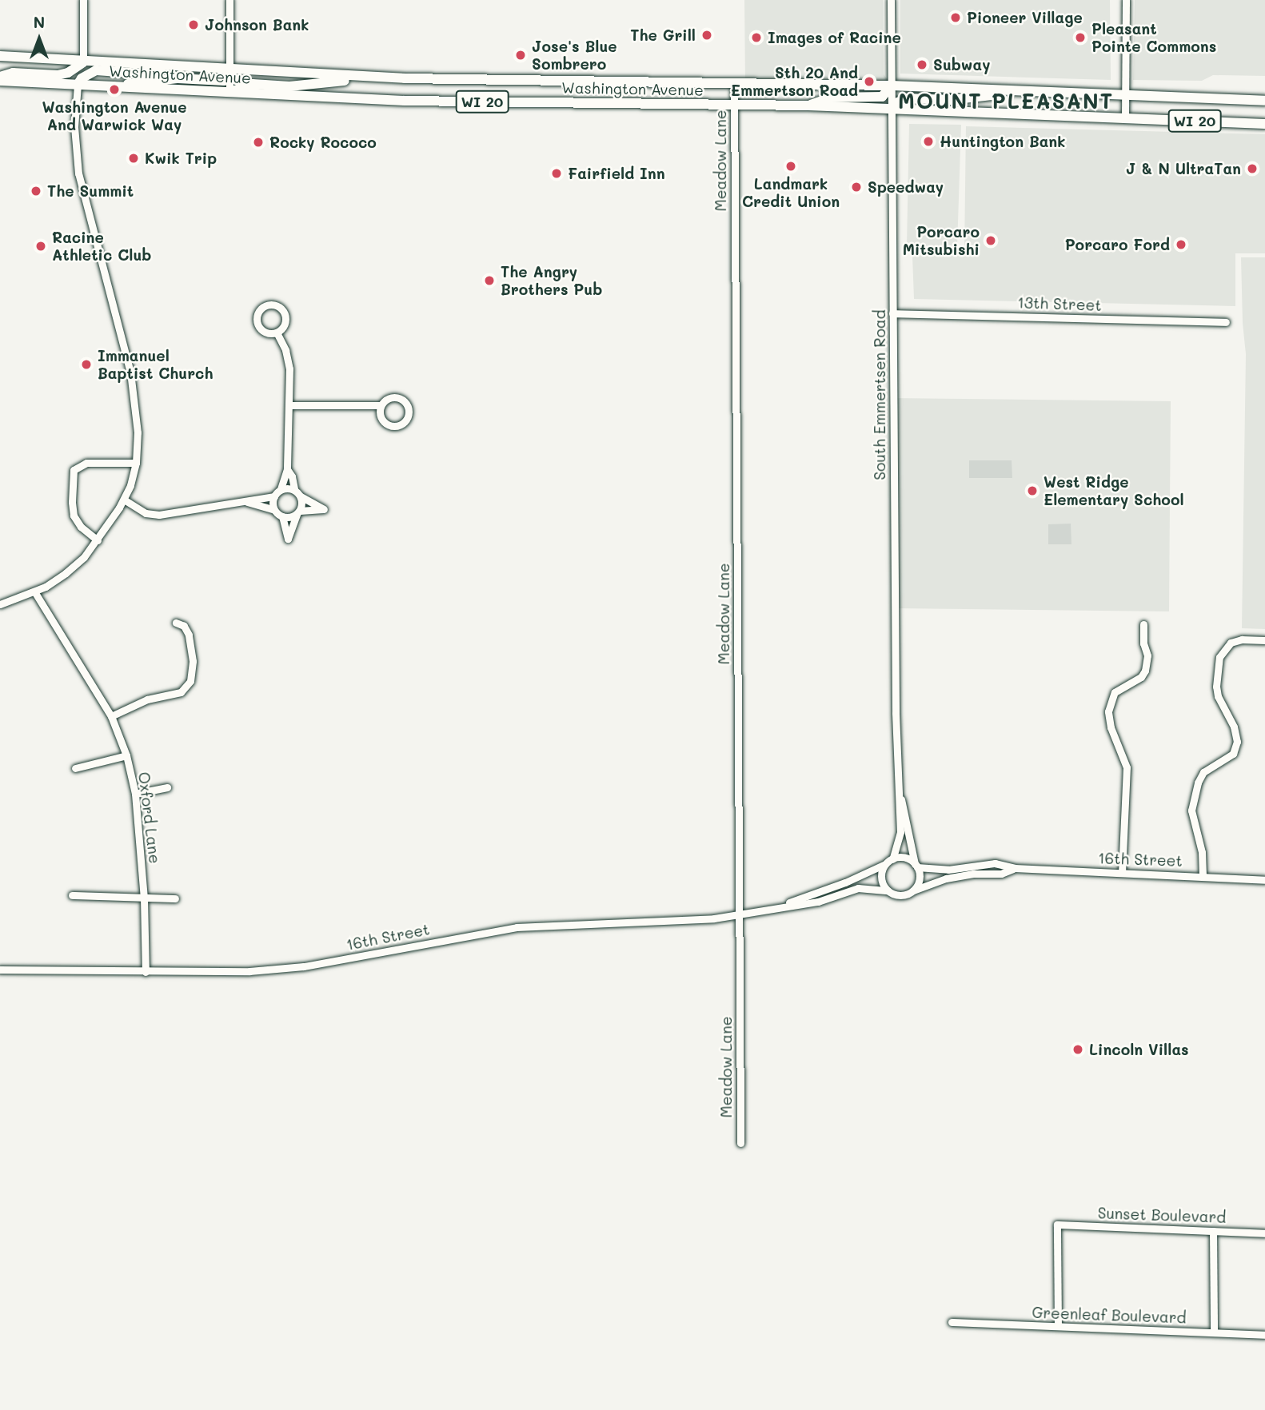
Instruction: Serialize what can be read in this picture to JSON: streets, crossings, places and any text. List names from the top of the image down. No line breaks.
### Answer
{"streets":{"main road":["Washington Avenue","WI 20"],"street":["Meadow Lane","13th Street","South Emmertsen Road","Oxford Lane","16th Street","Sunset Boulevard","Greenleaf Boulevard"]},"crossings":[["Washington Avenue","Meadow Lane"],["Washington Avenue","South Emmertsen Road"],["Meadow Lane","16th Street"],["13th Street","South Emmertsen Road"],["South Emmertsen Road","16th Street"],["Oxford Lane","16th Street"],["Sunset Boulevard","Greenleaf Boulevard"]],"districts":["MOUNT PLEASANT"],"places":["Pioneer Village","Johnson Bank","The Grill","Images of Racine","Pleasant Pointe Commons","Jose's Blue Sombrero","Subway","Sth 20 And Emmertson Road","Washington Avenue And Warwick Way","Huntington Bank","Rocky Rococo","Kwik Trip","Landmark Credit Union","J & N UltraTan","Fairfield Inn","Speedway","The Summit","Porcaro Mitsubishi","Porcaro Ford","Racine Athletic Club","The Angry Brothers Pub","Immanuel Baptist Church","West Ridge Elementary School","Lincoln Villas"],"north":"top"}
